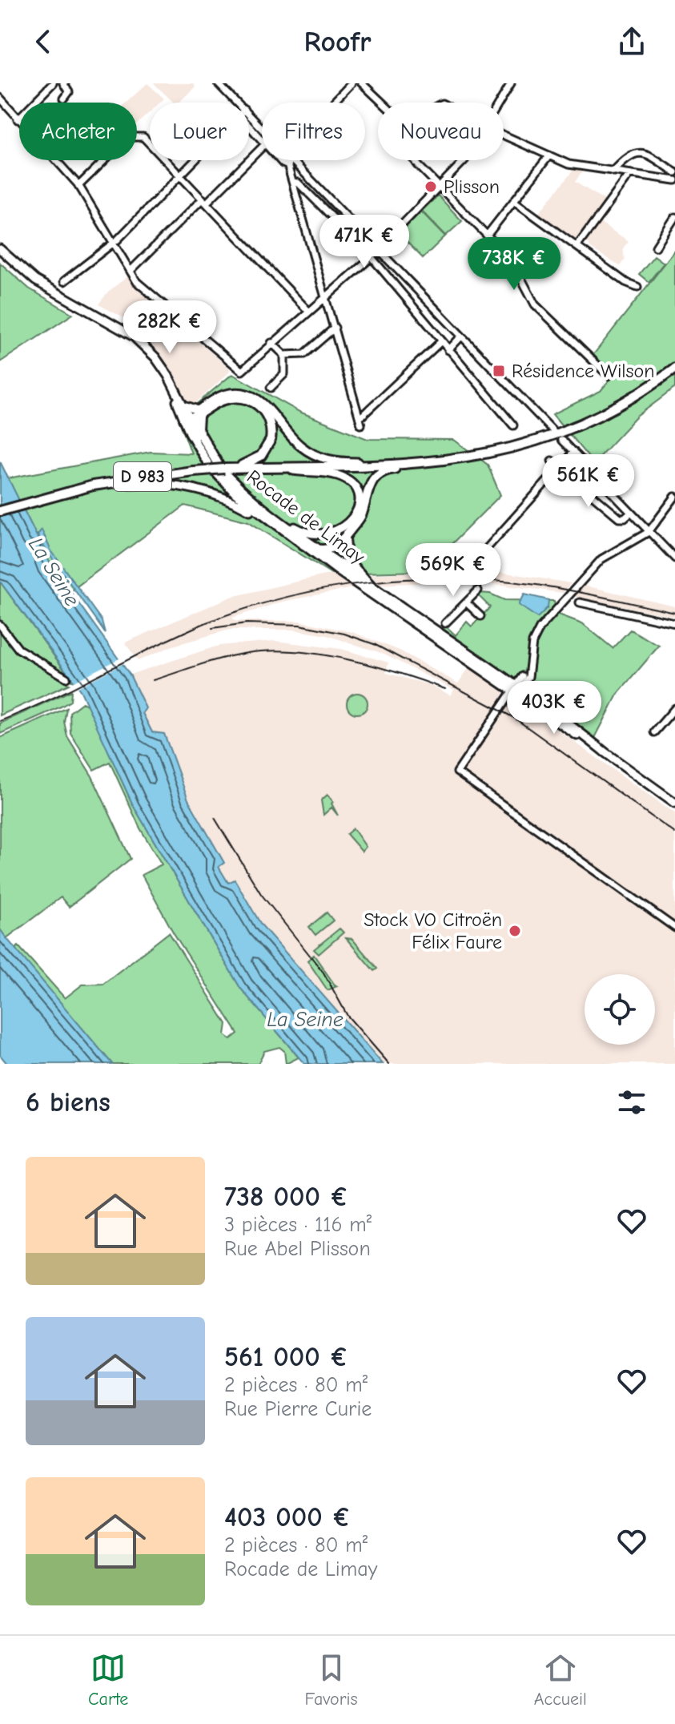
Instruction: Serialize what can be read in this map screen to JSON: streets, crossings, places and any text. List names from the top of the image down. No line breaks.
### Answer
{"streets":{"main road":["D 983","Rocade de Limay"]},"crossings":[["D 983","Rocade de Limay"]],"water":["La Seine"],"places":{"other":["Plisson","Stock VO Citroën Félix Faure"],"transit":["Résidence Wilson"]},"page":{"header":"Roofr","chip":["Acheter","Louer","Filtres","Nouveau"],"price":["471K €","738K €","282K €","561K €","569K €","403K €"],"heading":"6 biens","list":[{"name":"738 000 €","note":"3 pièces · 116 m² · Rue Abel Plisson"},{"name":"561 000 €","note":"2 pièces · 80 m² · Rue Pierre Curie"},{"name":"403 000 €","note":"2 pièces · 80 m² · Rocade de Limay"}],"tabs":["Carte","Favoris","Accueil"]}}
